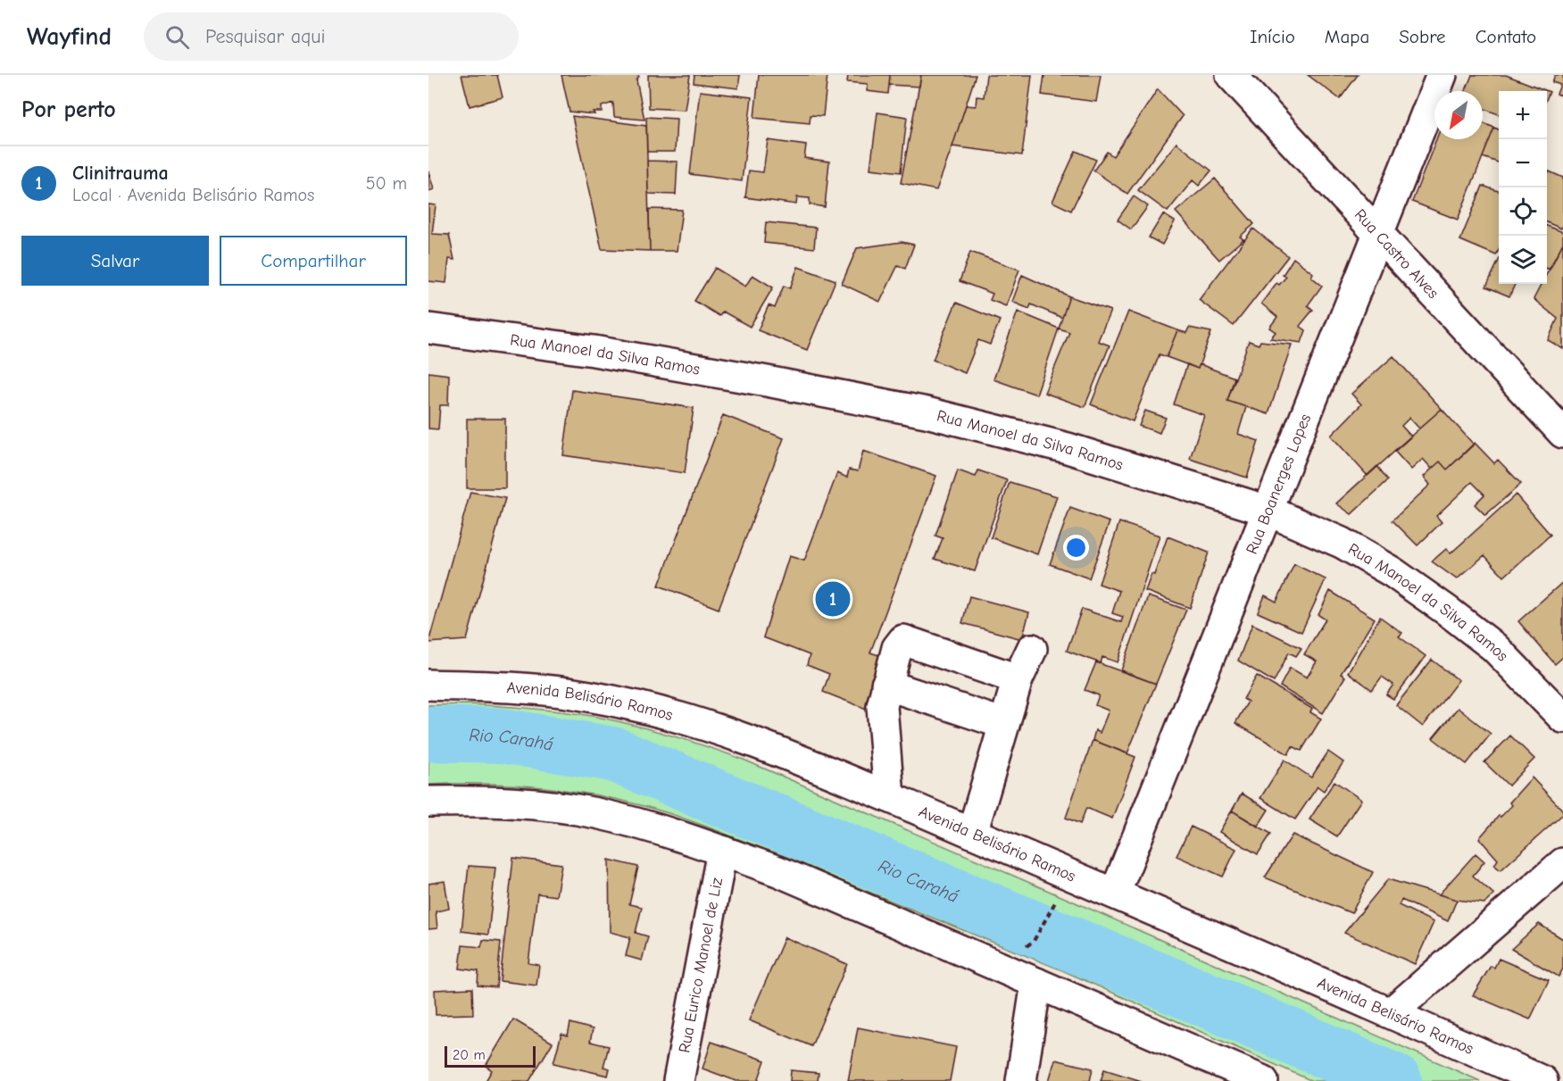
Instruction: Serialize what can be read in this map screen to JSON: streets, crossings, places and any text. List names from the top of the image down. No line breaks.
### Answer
{"streets":{"street":["Rua Castro Alves","Rua Manoel da Silva Ramos","Rua Boanerges Lopes","Avenida Belisário Ramos","Rua Eurico Manoel de Liz"]},"crossings":[["Rua Castro Alves","Rua Boanerges Lopes"],["Rua Manoel da Silva Ramos","Rua Boanerges Lopes"],["Rua Boanerges Lopes","Avenida Belisário Ramos"]],"water":["Rio Carahá"],"scale_bar":"20 m","north":"bottom left","page":{"header":"Wayfind","search":"Pesquisar aqui","nav":["Início","Mapa","Sobre","Contato"],"heading":"Por perto","map_buttons":["+","−"],"list":[{"mark":"1","name":"Clinitrauma","note":"Local · Avenida Belisário Ramos","value":"50 m"}],"buttons":["Salvar","Compartilhar"],"pins":"1","scale":"20 m"}}
